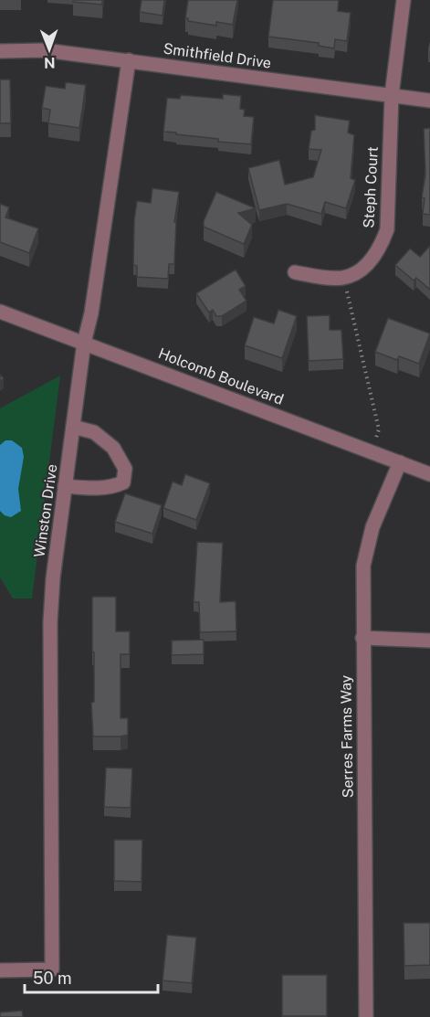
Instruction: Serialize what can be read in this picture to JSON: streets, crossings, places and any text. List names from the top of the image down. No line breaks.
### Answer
{"streets":{"street":["Smithfield Drive","Steph Court","Holcomb Boulevard","Winston Drive","Serres Farms Way"]},"crossings":[["Smithfield Drive","Steph Court"],["Smithfield Drive","Winston Drive"],["Holcomb Boulevard","Winston Drive"],["Holcomb Boulevard","Serres Farms Way"]],"scale_bar":"50 m","north":"bottom"}
